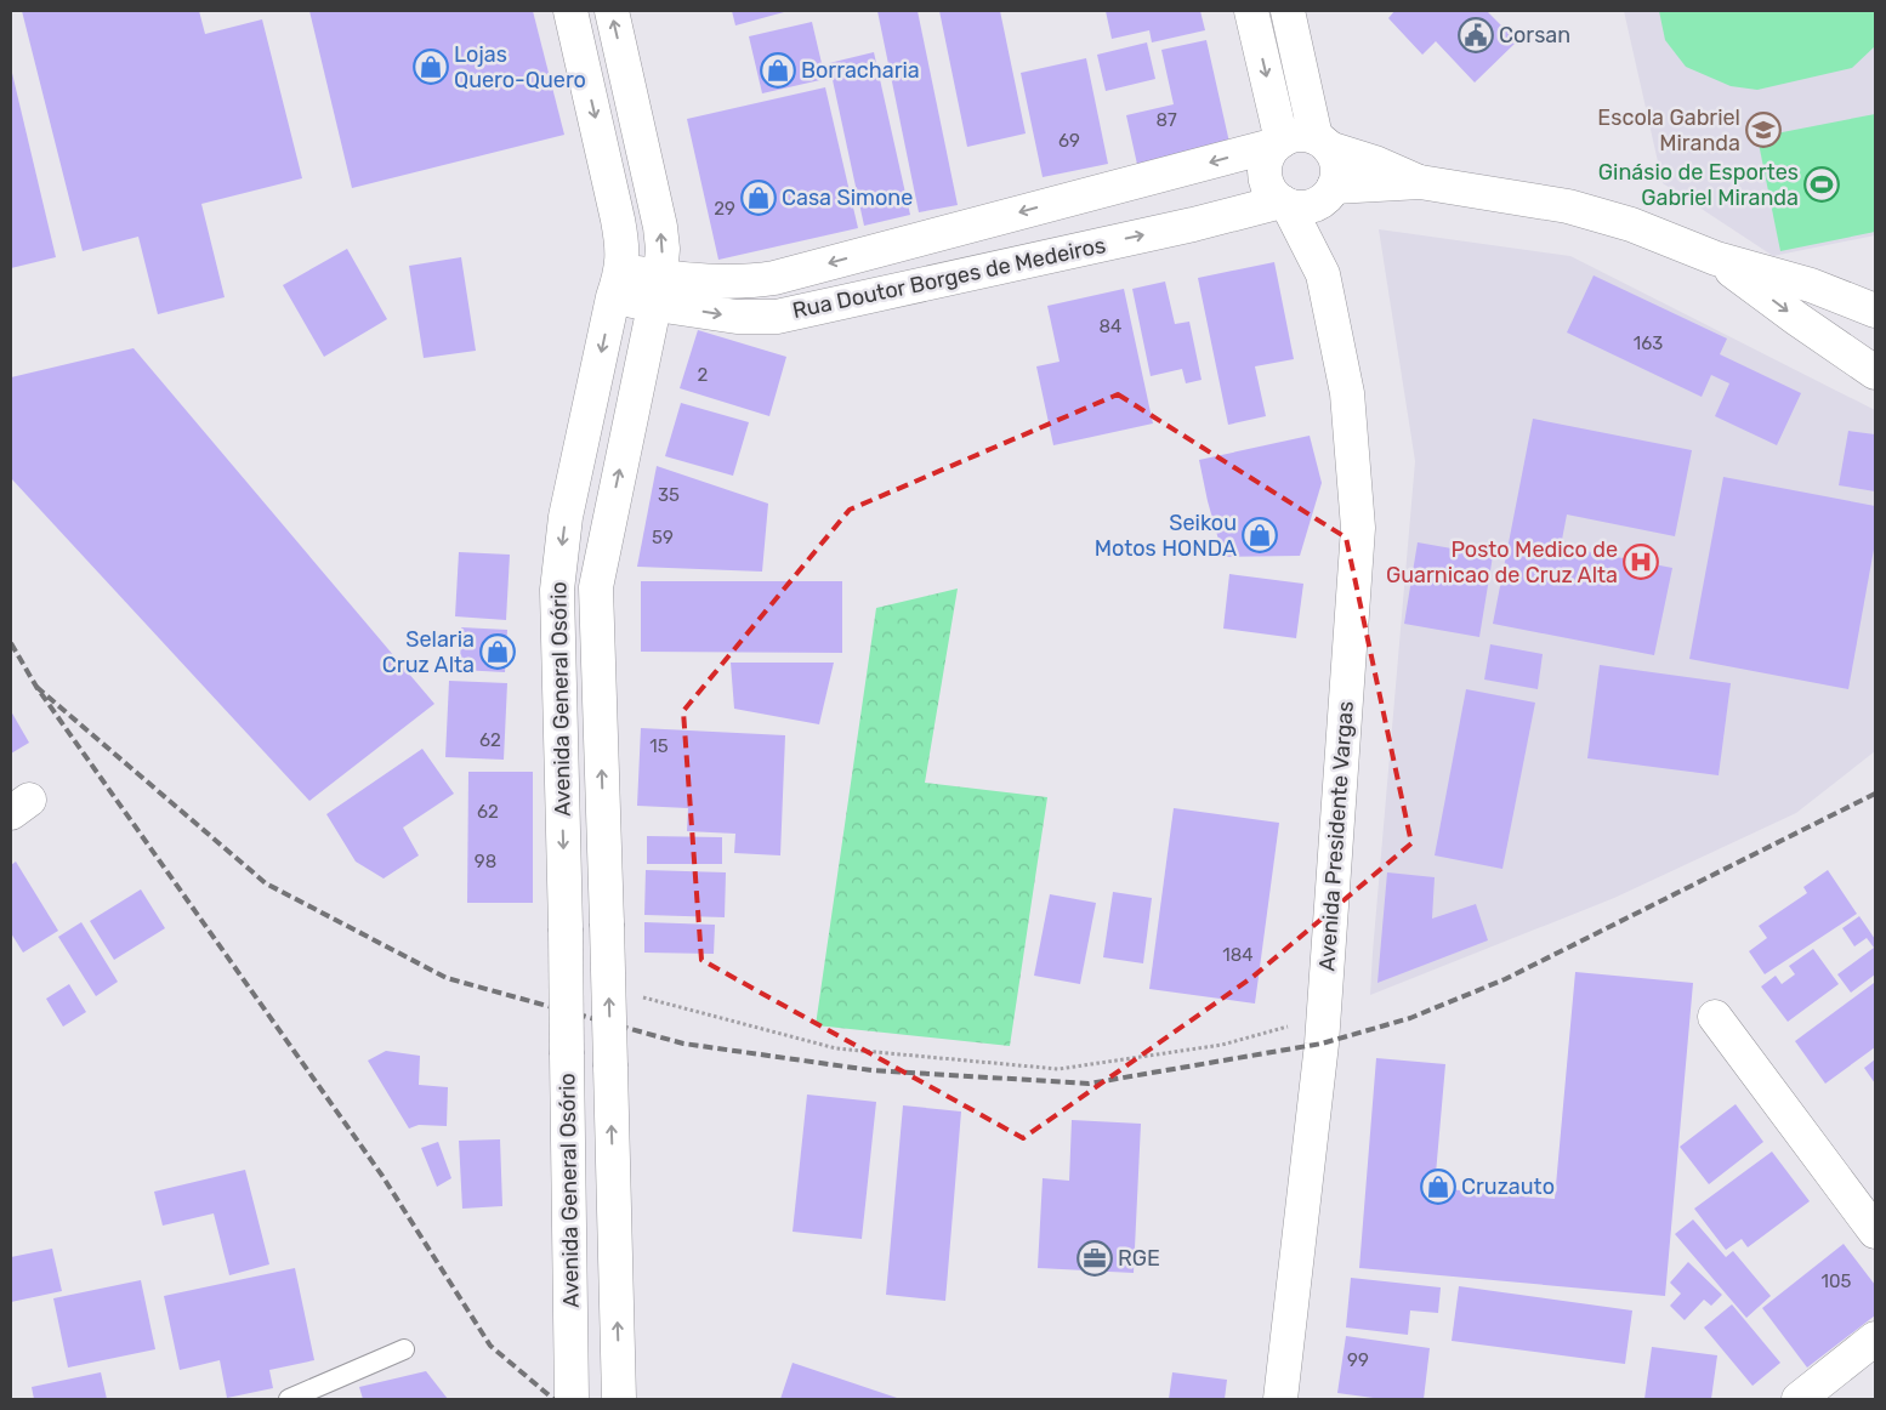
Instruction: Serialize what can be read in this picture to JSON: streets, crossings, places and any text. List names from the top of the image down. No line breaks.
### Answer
{"streets":{"main road":["Rua Doutor Borges de Medeiros","Avenida General Osório","Avenida Presidente Vargas"]},"crossings":[["Rua Doutor Borges de Medeiros","Avenida General Osório"],["Rua Doutor Borges de Medeiros","Avenida Presidente Vargas"]],"places":{"public building":["Corsan"],"shop":["Lojas Quero-Quero","Borracharia","Casa Simone","Seikou Motos HONDA","Selaria Cruz Alta","Cruzauto"],"school or university":["Escola Gabriel Miranda"],"sports":["Ginásio de Esportes Gabriel Miranda"],"hospital":["Posto Medico de Guarnicao de Cruz Alta"],"office":["RGE"]},"house_numbers":["87","69","29","84","163","2","35","59","62","15","62","98","184","105","99"]}
